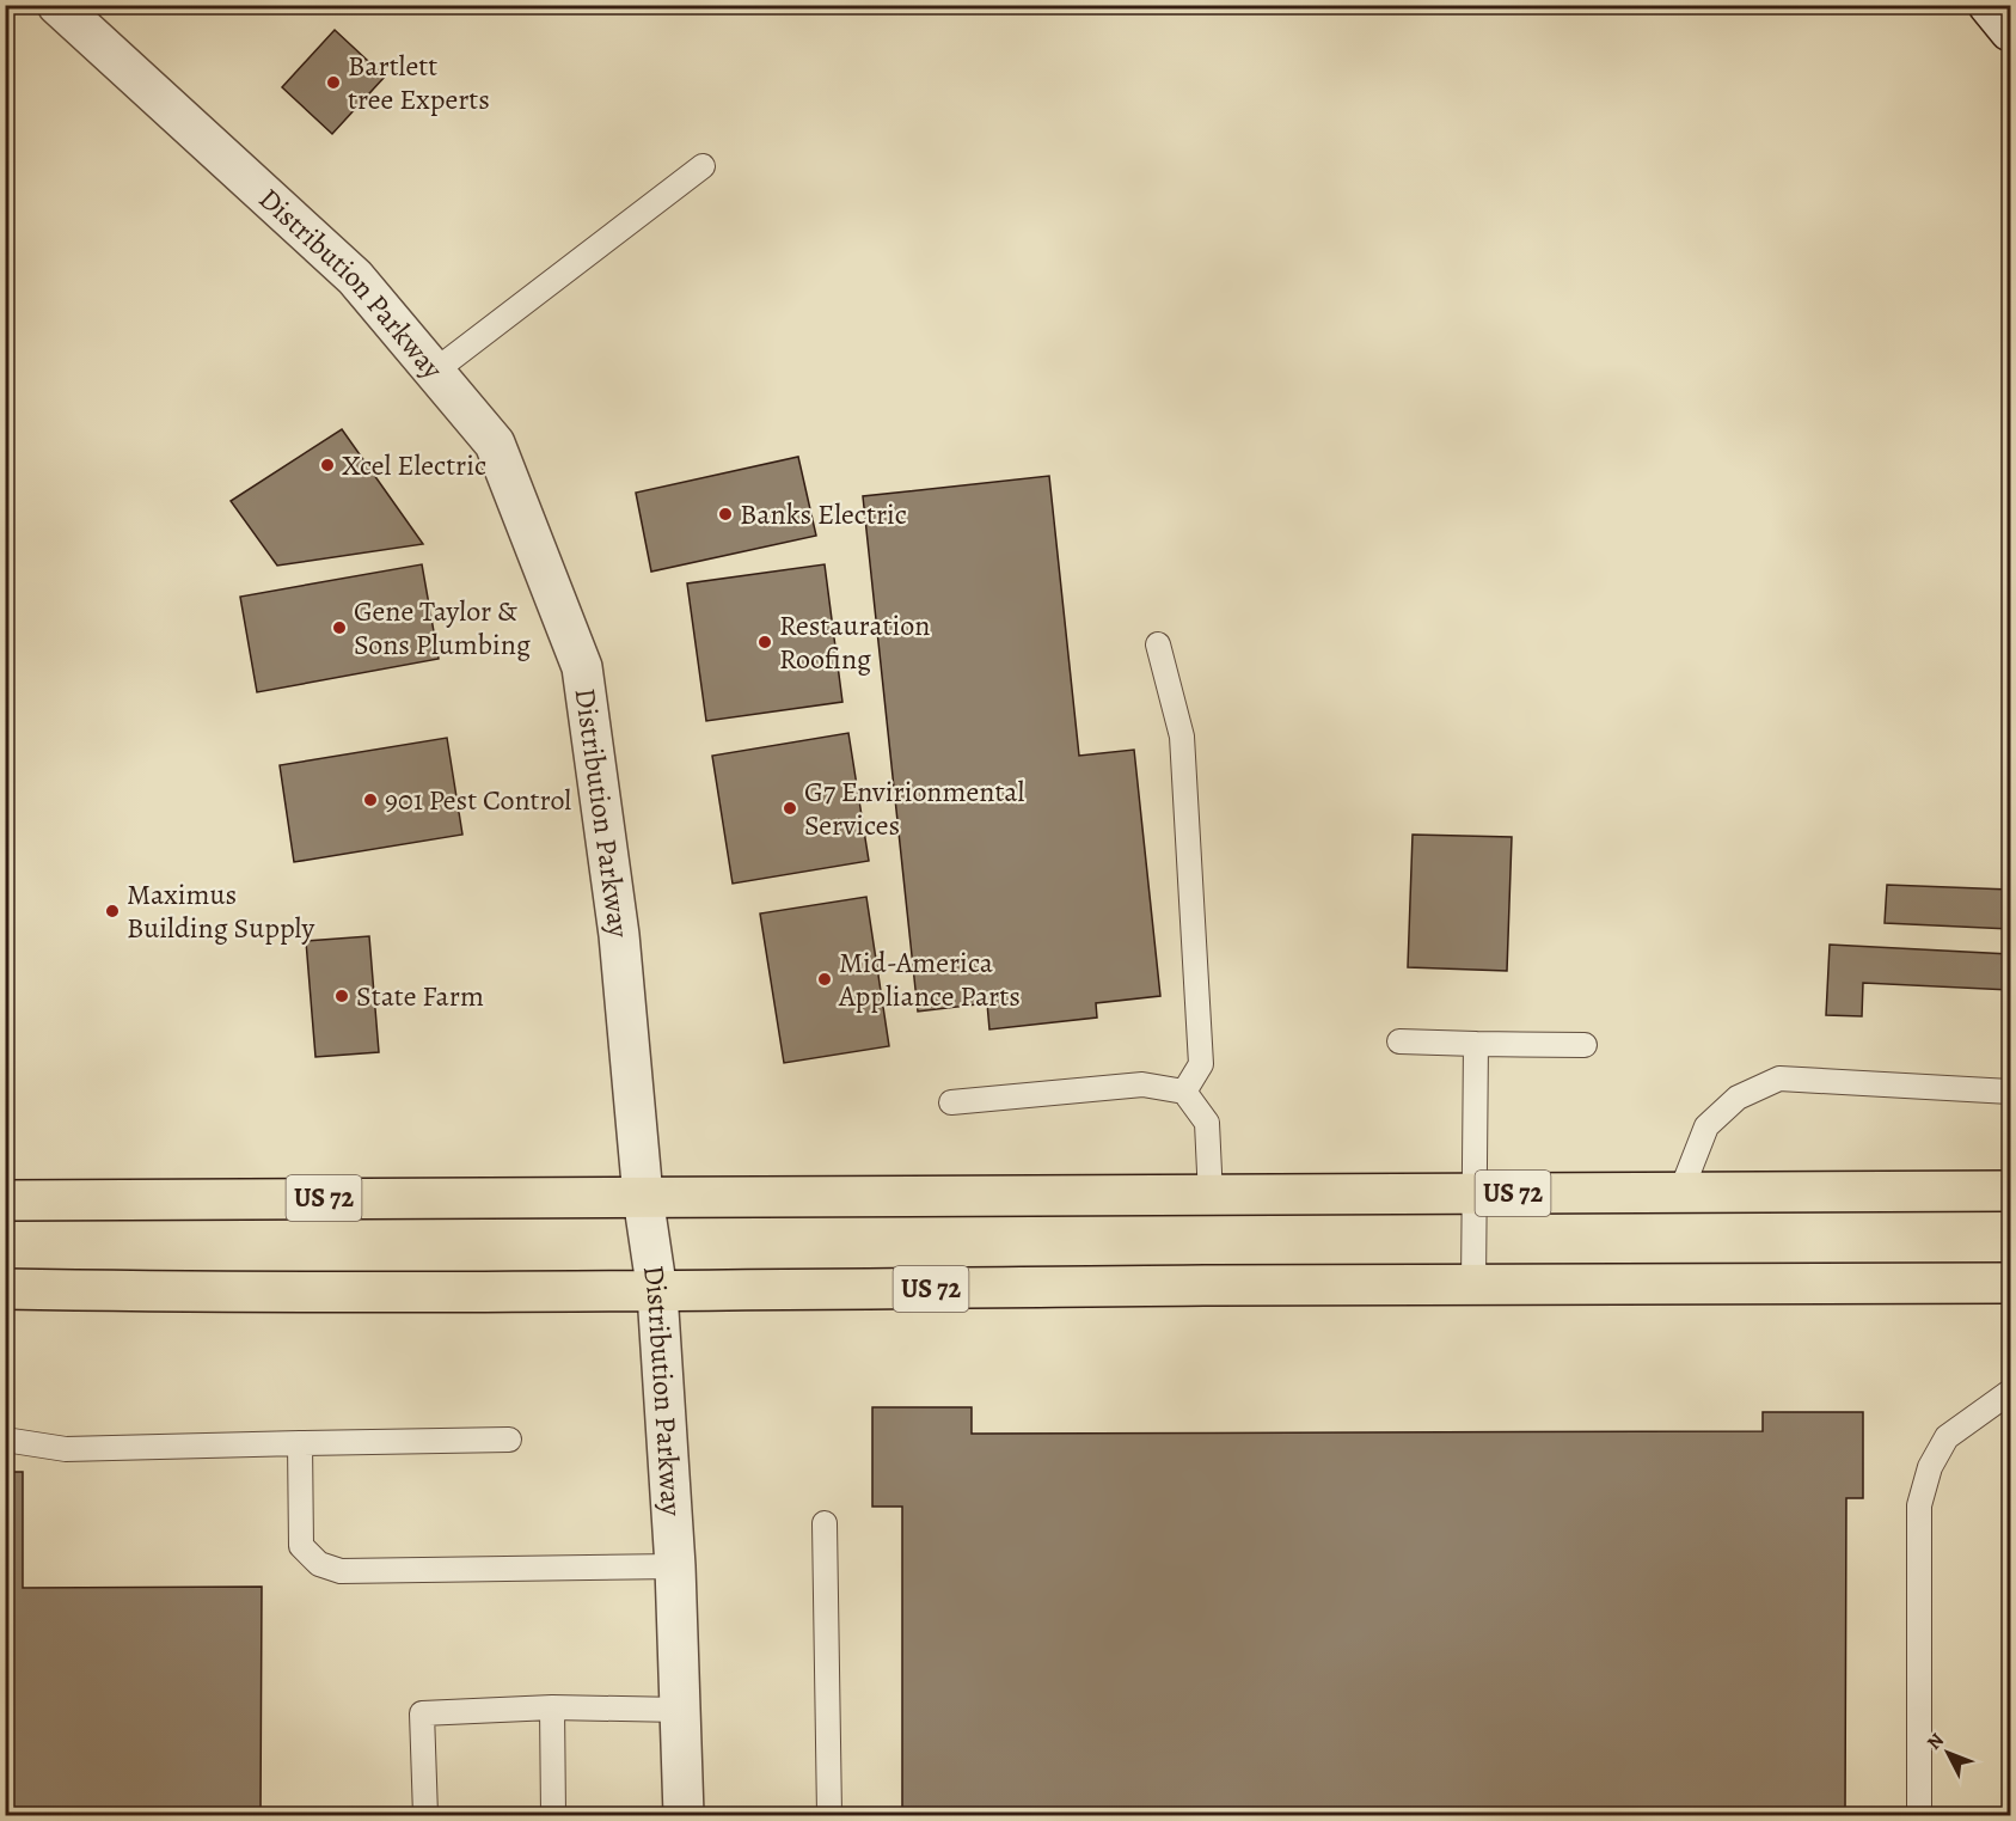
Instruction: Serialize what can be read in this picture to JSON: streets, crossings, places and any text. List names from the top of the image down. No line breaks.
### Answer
{"streets":{"main road":["US 72"],"street":["Distribution Parkway"]},"crossings":[["Distribution Parkway","US 72"]],"places":["Bartlett tree Experts","Xcel Electric","Banks Electric","Gene Taylor & Sons Plumbing","Restauration Roofing","901 Pest Control","G7 Envirionmental Services","Maximus Building Supply","Mid-America Appliance Parts","State Farm"],"north":"top left"}
